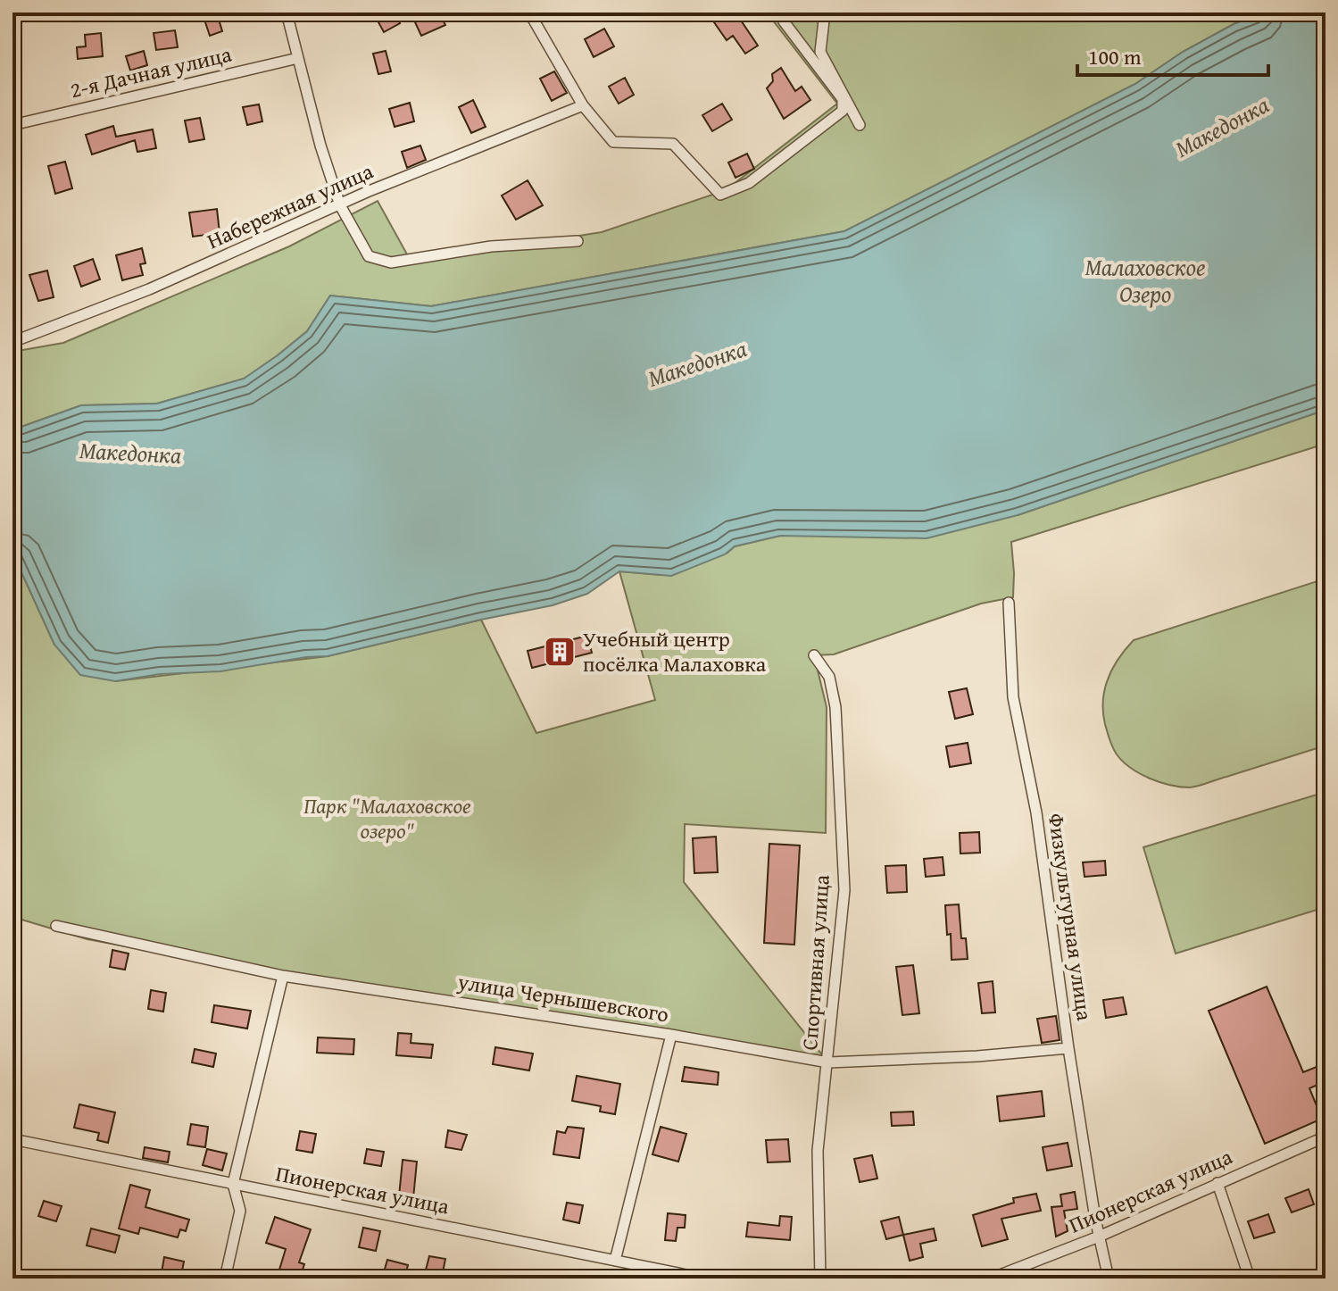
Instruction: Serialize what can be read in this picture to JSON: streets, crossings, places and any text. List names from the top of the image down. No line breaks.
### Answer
{"streets":{"street":["2-я Дачная улица","Набережная улица","Физкультурная улица","Спортивная улица","улица Чернышевского","Пионерская улица"]},"crossings":[["Физкультурная улица","улица Чернышевского"],["Физкультурная улица","Пионерская улица"],["Спортивная улица","улица Чернышевского"]],"water":["Македонка","Малаховское Озеро"],"parks":["Парк \"Малаховское озеро\""],"places":{"building":["Учебный центр посёлка Малаховка"]},"scale_bar":"100 m"}
